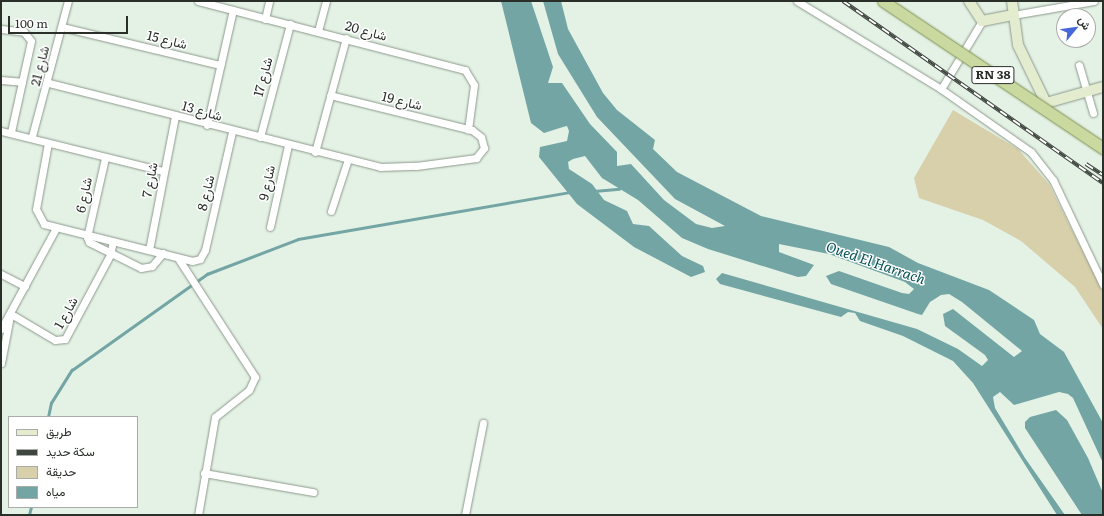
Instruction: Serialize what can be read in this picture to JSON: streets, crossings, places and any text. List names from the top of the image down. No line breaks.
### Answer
{"streets":{"main road":["RN 38"],"street":["شارع 20","شارع 15","شارع 21","شارع 17","شارع 19","شارع 13","شارع 7","شارع 9","شارع 8","شارع 6","شارع 1"]},"crossings":[["شارع 20","شارع 17"],["شارع 20","شارع 19"],["شارع 20","شارع 13"],["شارع 15","شارع 21"],["شارع 21","شارع 13"],["شارع 17","شارع 13"],["شارع 19","شارع 13"],["شارع 13","شارع 7"],["شارع 13","شارع 9"],["شارع 13","شارع 8"]],"water":["Oued El Harrach"],"legend":["طريق","سكة حديد","حديقة","مياه"],"scale_bar":"100 m","north":"top right"}
